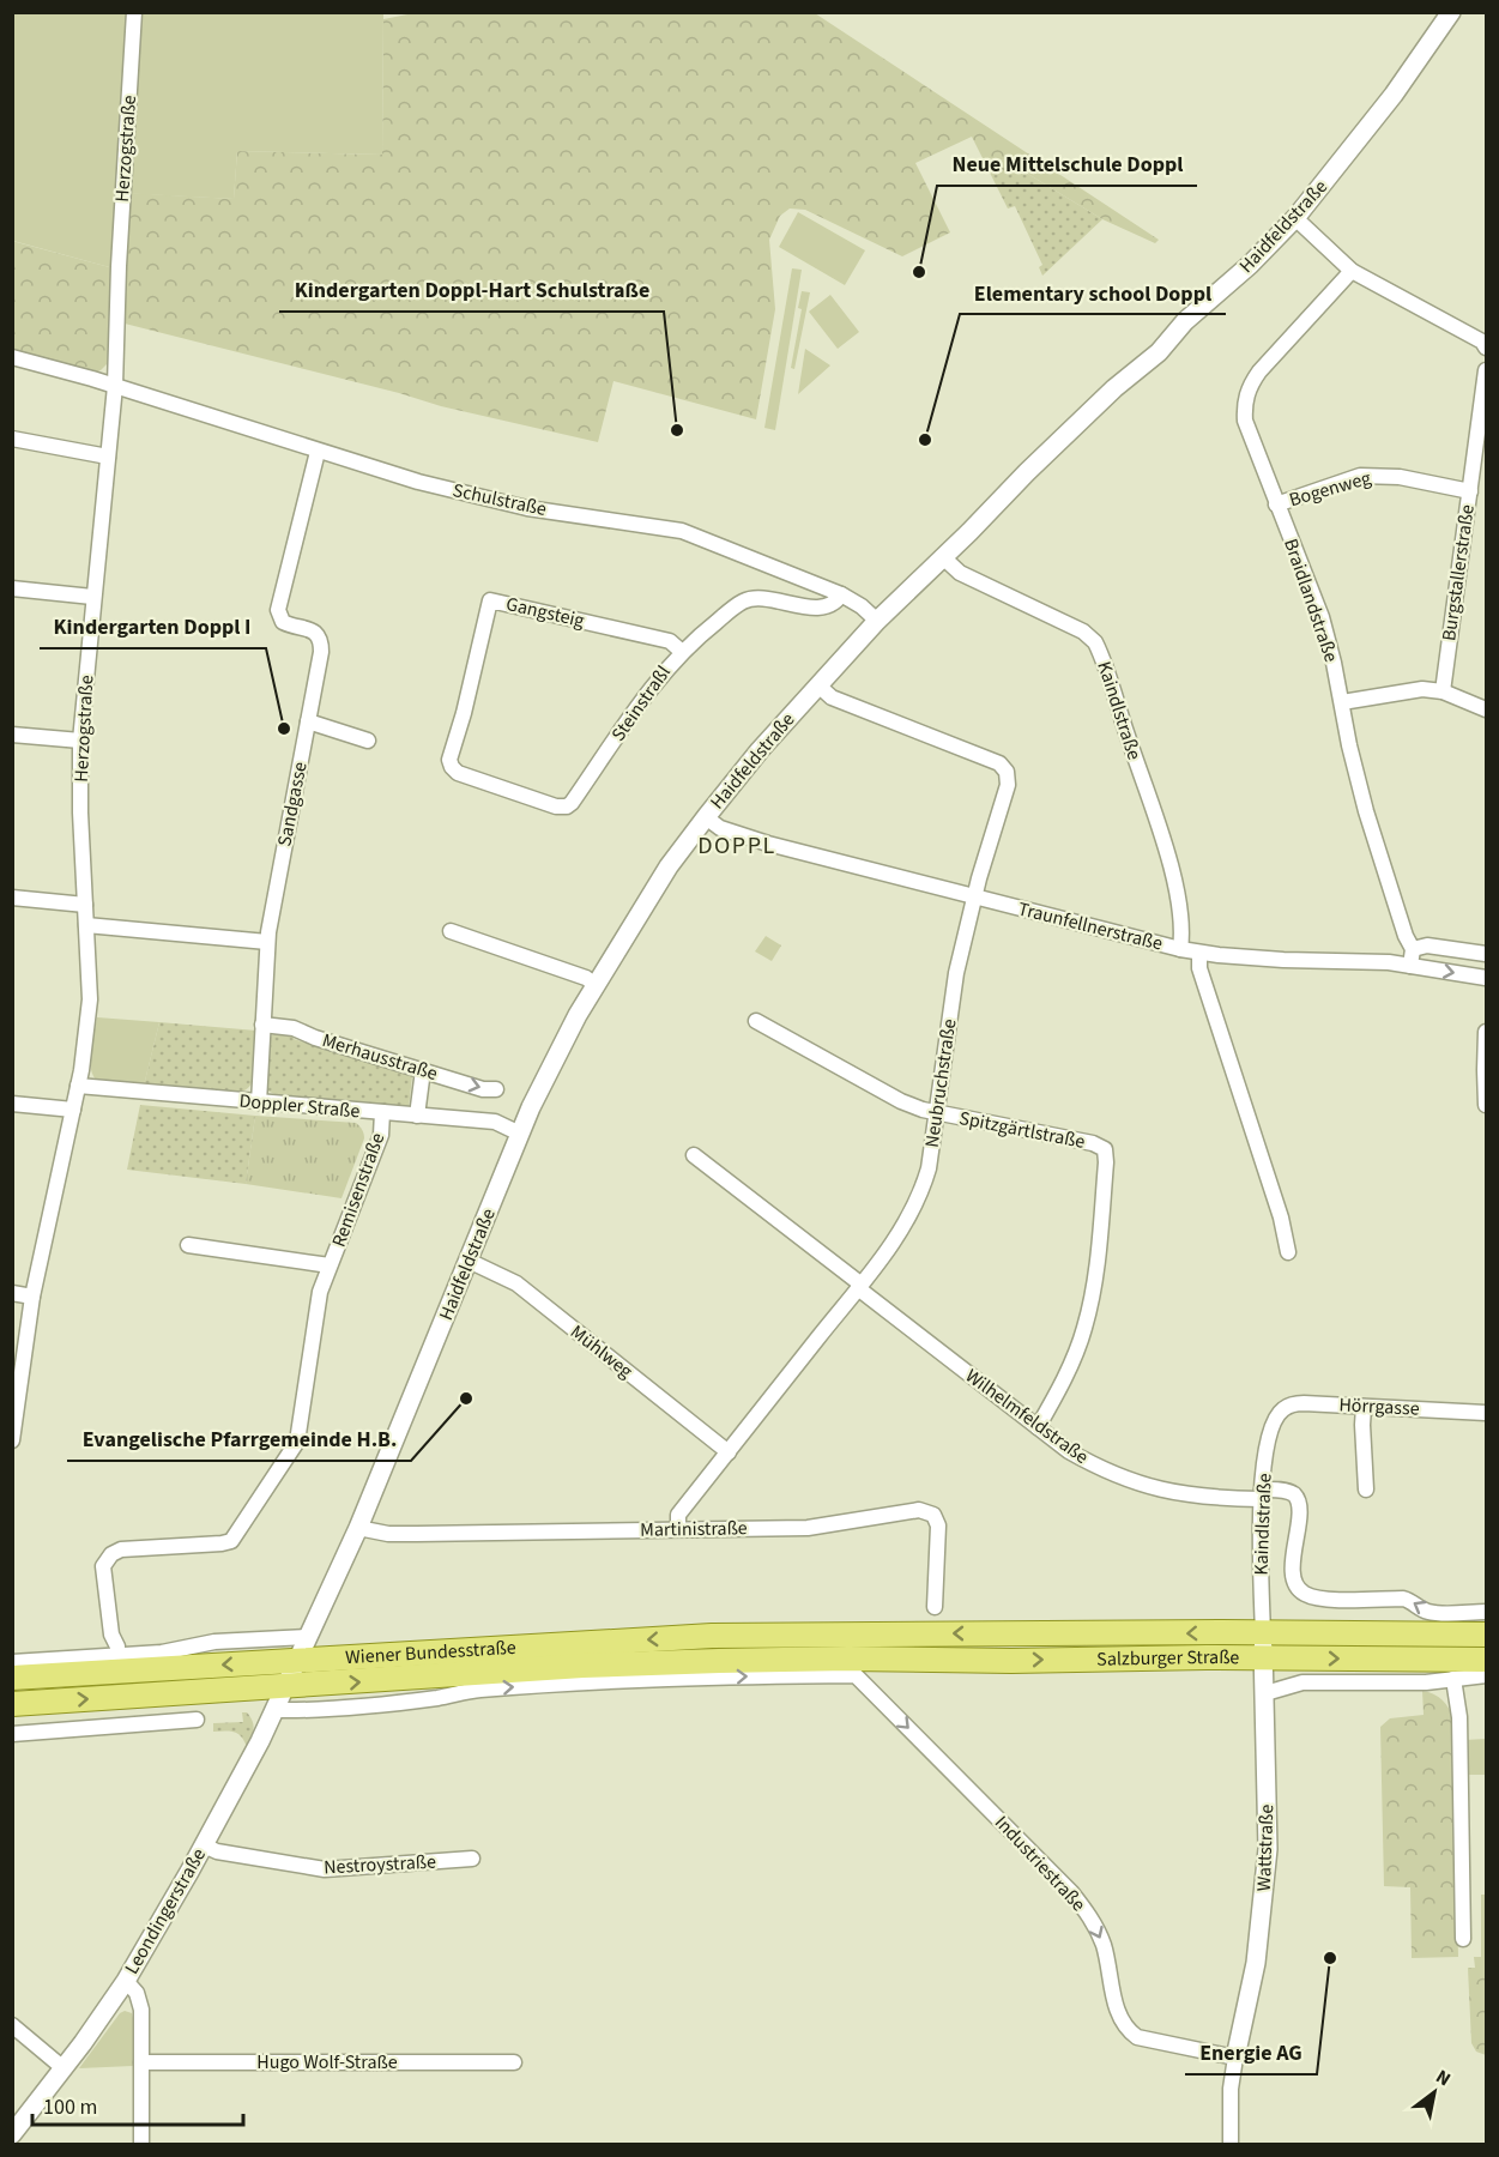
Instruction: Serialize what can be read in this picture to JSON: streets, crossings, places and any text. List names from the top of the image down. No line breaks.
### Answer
{"streets":{"main road":["Wiener Bundesstraße","Salzburger Straße"],"street":["Herzogstraße","Haidfeldstraße","Bogenweg","Schulstraße","Burgstallerstraße","Braidlandstraße","Gangsteig","Steinstraßl","Kaindlstraße","Sandgasse","Traunfellnerstraße","Merhausstraße","Neubruchstraße","Doppler Straße","Spitzgärtlstraße","Remisenstraße","Mühlweg","Hörrgasse","Wilhelmfeldstraße","Martinistraße","Wattstraße","Industriestraße","Nestroystraße","Leondingerstraße","Hugo Wolf-Straße"]},"crossings":[["Herzogstraße","Schulstraße"],["Herzogstraße","Doppler Straße"],["Haidfeldstraße","Schulstraße"],["Haidfeldstraße","Kaindlstraße"],["Haidfeldstraße","Traunfellnerstraße"],["Haidfeldstraße","Neubruchstraße"],["Haidfeldstraße","Doppler Straße"],["Haidfeldstraße","Mühlweg"],["Haidfeldstraße","Martinistraße"],["Haidfeldstraße","Wiener Bundesstraße"],["Haidfeldstraße","Leondingerstraße"],["Bogenweg","Burgstallerstraße"],["Bogenweg","Braidlandstraße"],["Schulstraße","Steinstraßl"],["Schulstraße","Sandgasse"],["Gangsteig","Steinstraßl"],["Kaindlstraße","Traunfellnerstraße"],["Kaindlstraße","Hörrgasse"],["Kaindlstraße","Wilhelmfeldstraße"],["Kaindlstraße","Salzburger Straße"],["Kaindlstraße","Wattstraße"],["Sandgasse","Merhausstraße"],["Sandgasse","Doppler Straße"],["Traunfellnerstraße","Neubruchstraße"],["Neubruchstraße","Spitzgärtlstraße"],["Neubruchstraße","Mühlweg"],["Neubruchstraße","Wilhelmfeldstraße"],["Neubruchstraße","Martinistraße"],["Doppler Straße","Remisenstraße"],["Spitzgärtlstraße","Wilhelmfeldstraße"],["Wiener Bundesstraße","Salzburger Straße"],["Wiener Bundesstraße","Industriestraße"],["Wiener Bundesstraße","Leondingerstraße"],["Salzburger Straße","Wattstraße"],["Salzburger Straße","Industriestraße"],["Wattstraße","Industriestraße"],["Nestroystraße","Leondingerstraße"]],"one_way":["Industriestraße"],"districts":["DOPPL"],"places":["Neue Mittelschule Doppl","Kindergarten Doppl-Hart Schulstraße","Elementary school Doppl","Kindergarten Doppl I","Evangelische Pfarrgemeinde H.B.","Energie AG"],"scale_bar":"100 m","north":"top right"}
